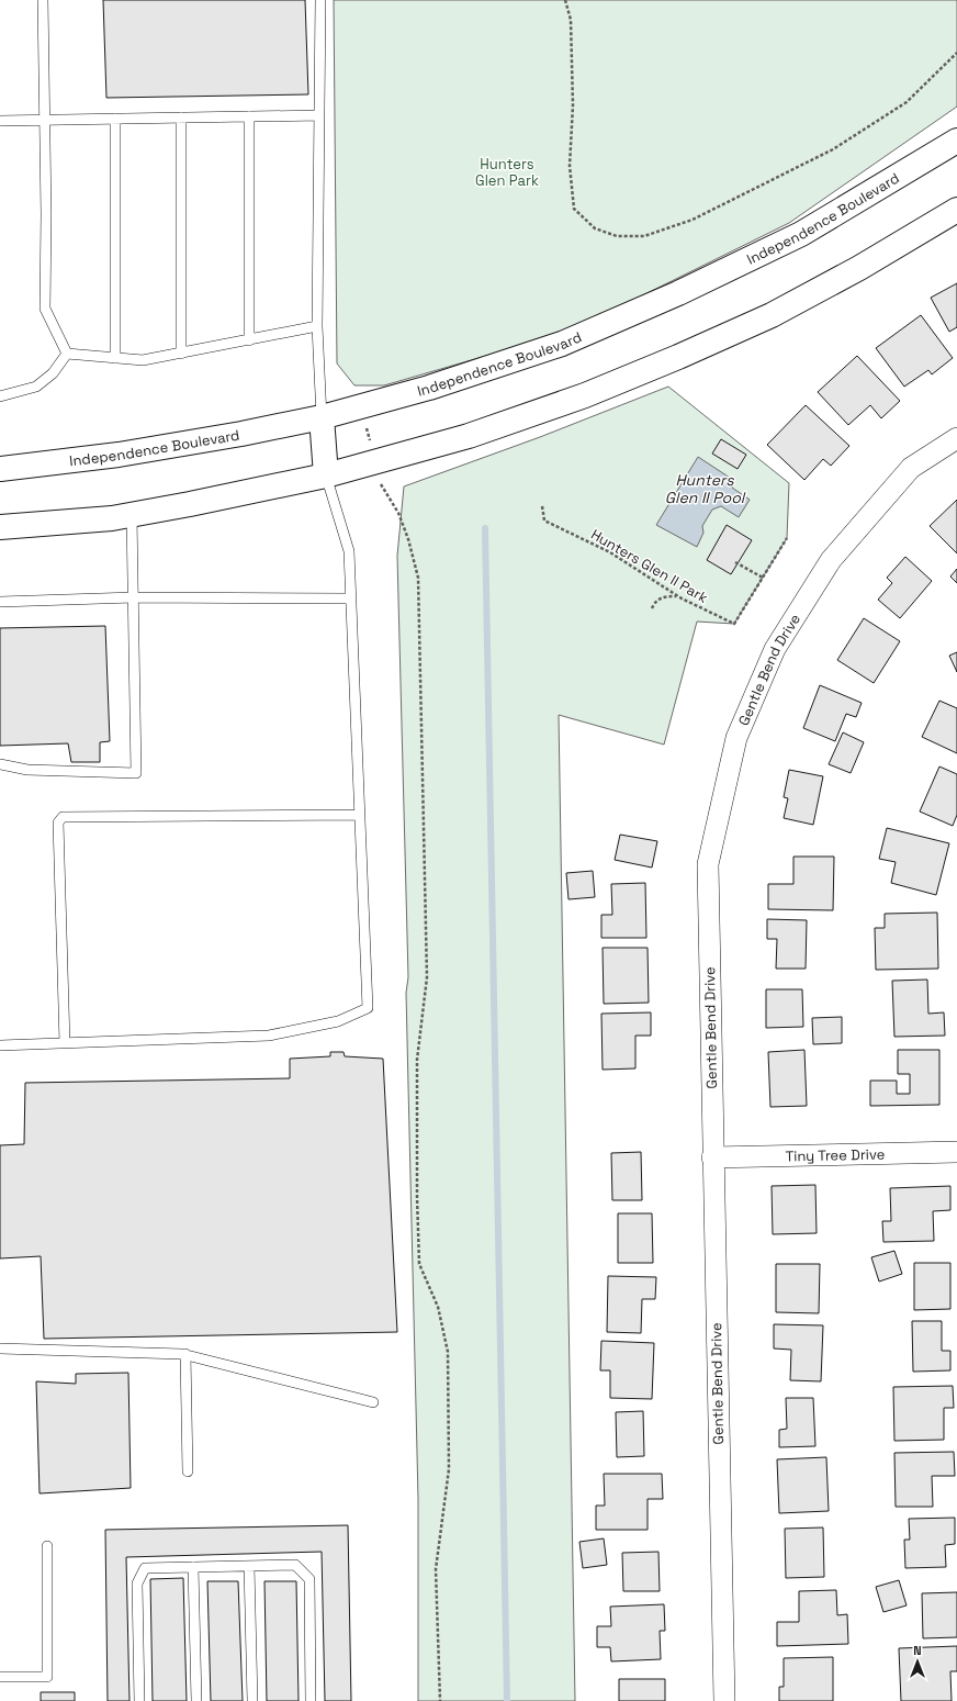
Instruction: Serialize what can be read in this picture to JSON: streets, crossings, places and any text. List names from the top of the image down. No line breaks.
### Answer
{"streets":{"main road":["Independence Boulevard"],"street":["Gentle Bend Drive","Tiny Tree Drive"],"path":["Hunters Glen II Park"]},"crossings":[["Gentle Bend Drive","Tiny Tree Drive"]],"water":["Hunters Glen II Pool"],"parks":["Hunters Glen Park"],"north":"top"}
